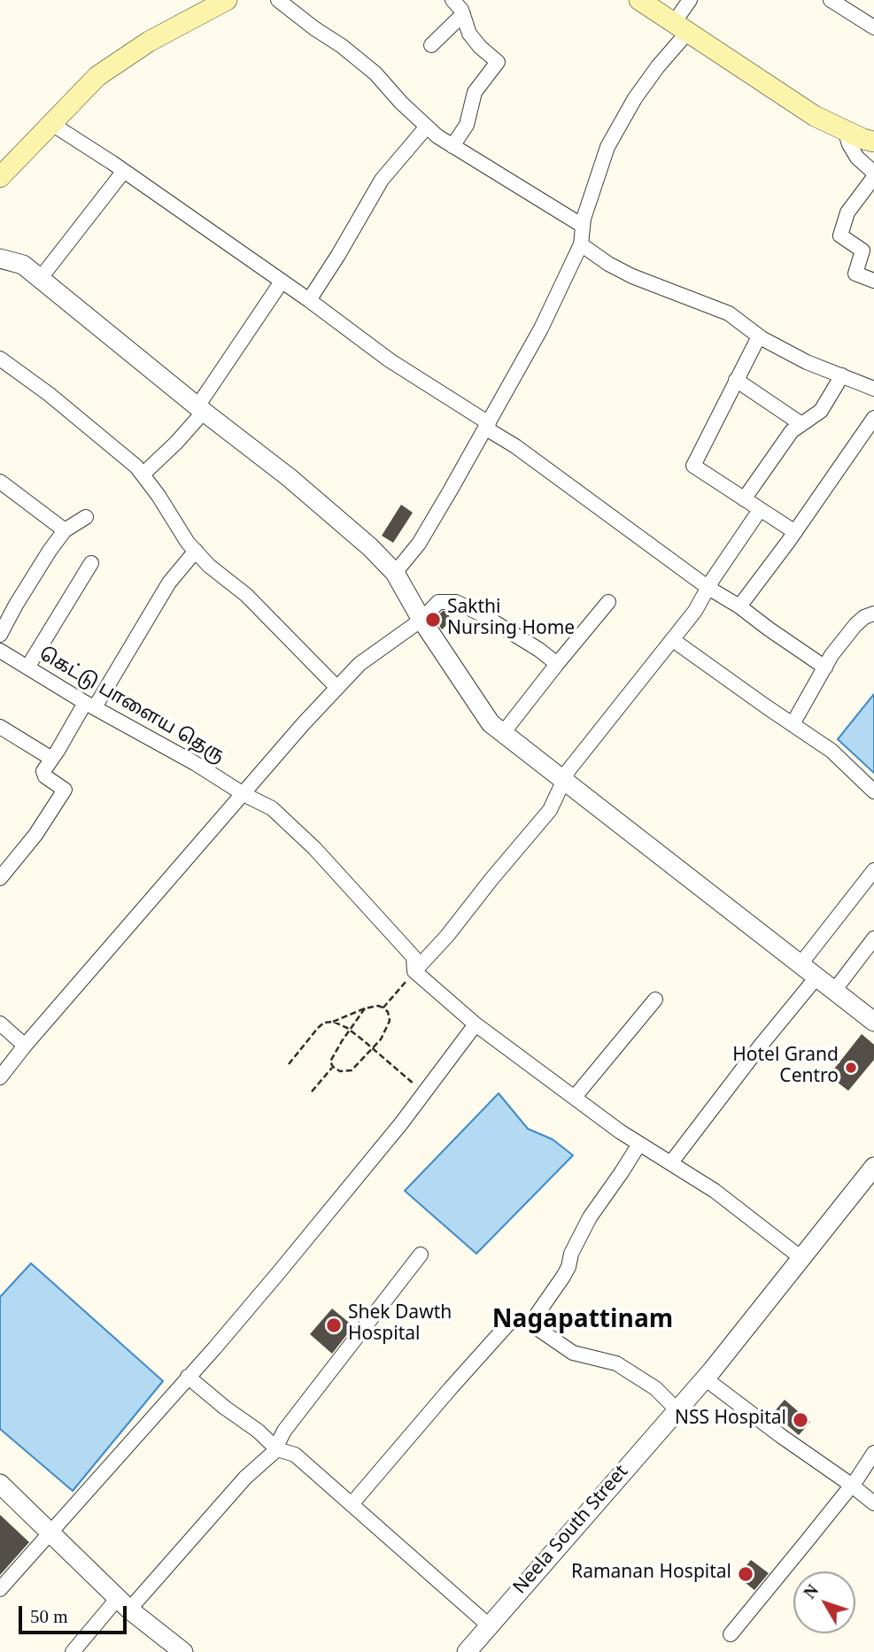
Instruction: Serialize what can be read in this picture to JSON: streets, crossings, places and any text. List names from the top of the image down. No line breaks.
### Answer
{"streets":{"street":["கெட்டு பாளைய தெரு","Neela South Street"]},"districts":["Nagapattinam"],"places":["Sakthi Nursing Home","Hotel Grand Centro","Shek Dawth Hospital","NSS Hospital","Ramanan Hospital"],"scale_bar":"50 m","north":"top left"}
